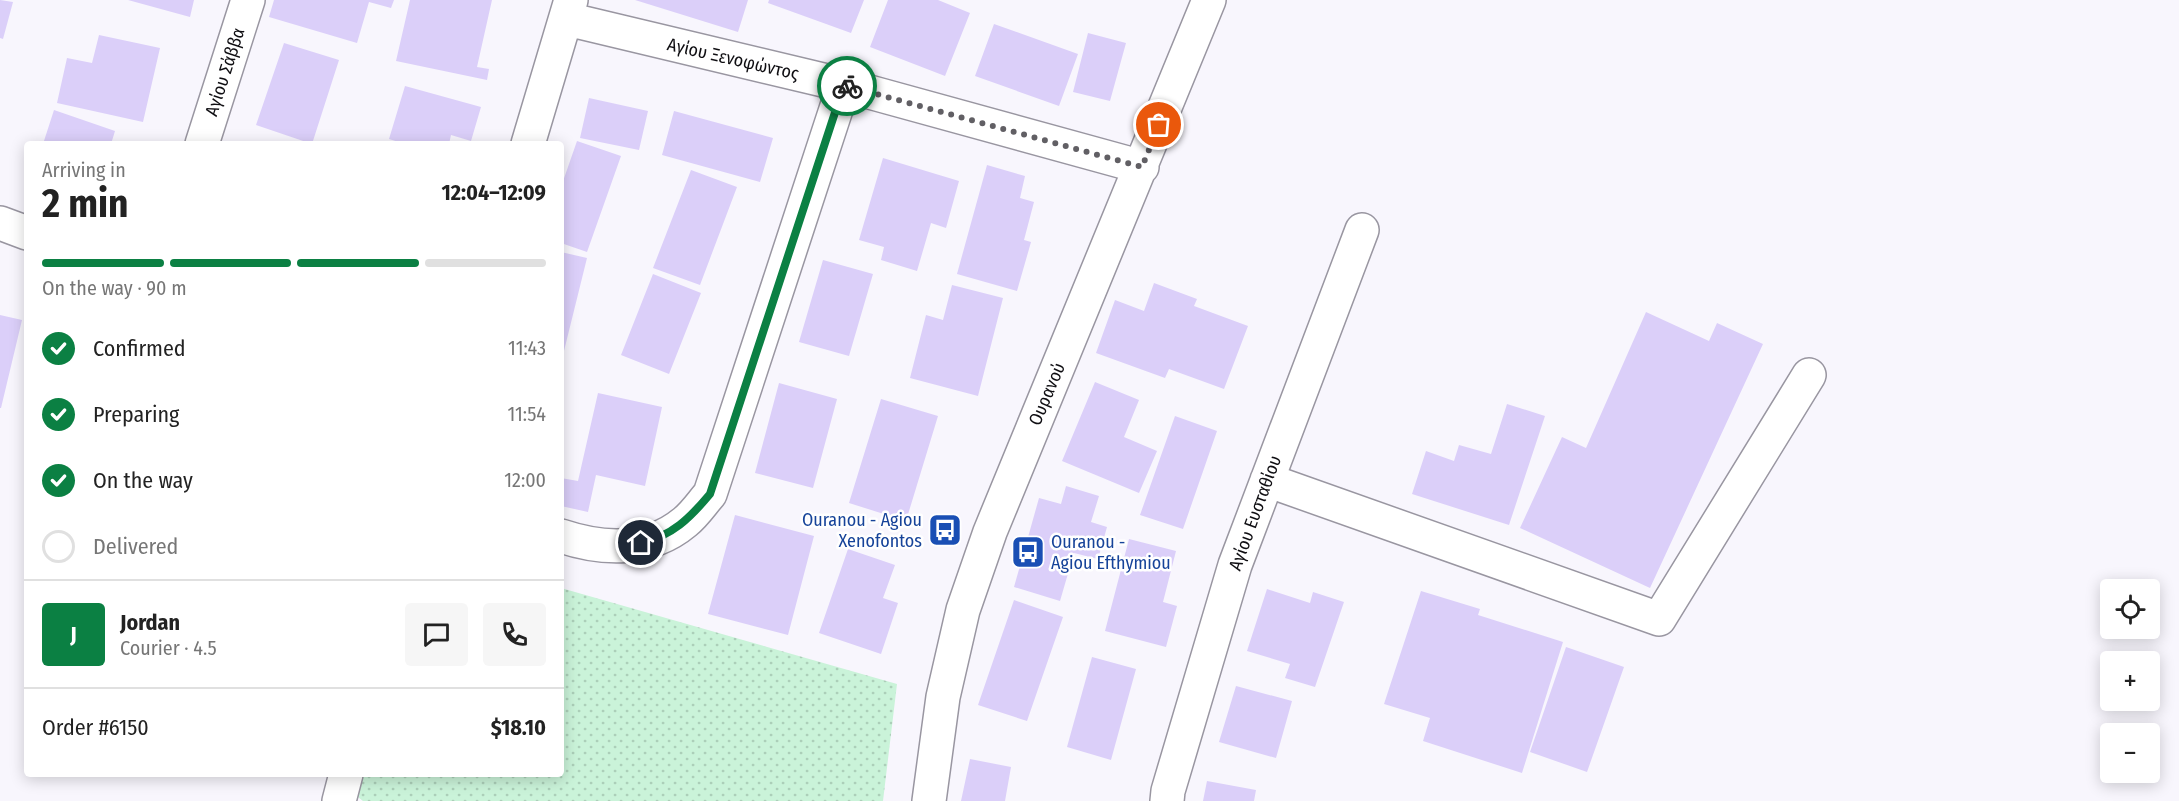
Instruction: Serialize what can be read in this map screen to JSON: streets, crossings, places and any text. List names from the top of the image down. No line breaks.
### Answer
{"streets":{"street":["Αγίου Ξενοφώντος","Αγίου Σάββα","Ουρανού","Αγίου Ευσταθίου"]},"crossings":[["Αγίου Ξενοφώντος","Ουρανού"]],"places":{"bus stop":["Ouranou - Agiou Xenofontos","Ouranou - Agiou Efthymiou"]},"page":{"heading":["2 min","Arriving in","12:04–12:09"],"panel":["Jordan","Courier · 4.5","Order #6150","$18.10"],"bar":"On the way · 90 m","list":[["Confirmed","11:43"],["Preparing","11:54"],["On the way","12:00"],"Delivered"],"map_buttons":["+","−"],"round":"J"}}
